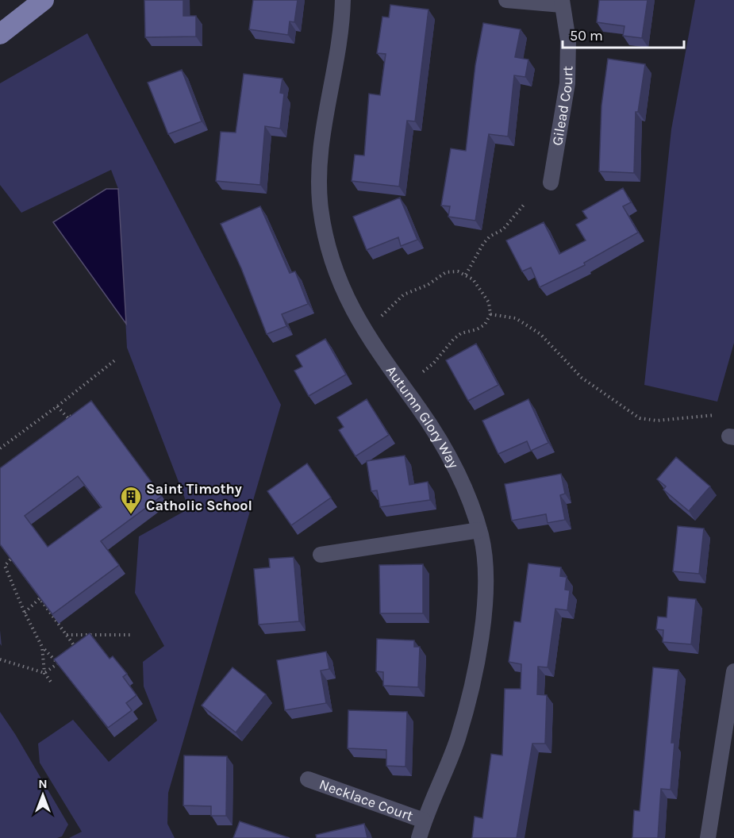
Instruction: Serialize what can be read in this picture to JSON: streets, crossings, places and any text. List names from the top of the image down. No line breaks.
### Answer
{"streets":{"street":["Gilead Court","Autumn Glory Way","Necklace Court"]},"crossings":[["Autumn Glory Way","Necklace Court"]],"places":{"building":["Saint Timothy Catholic School"]},"scale_bar":"50 m","north":"top"}
